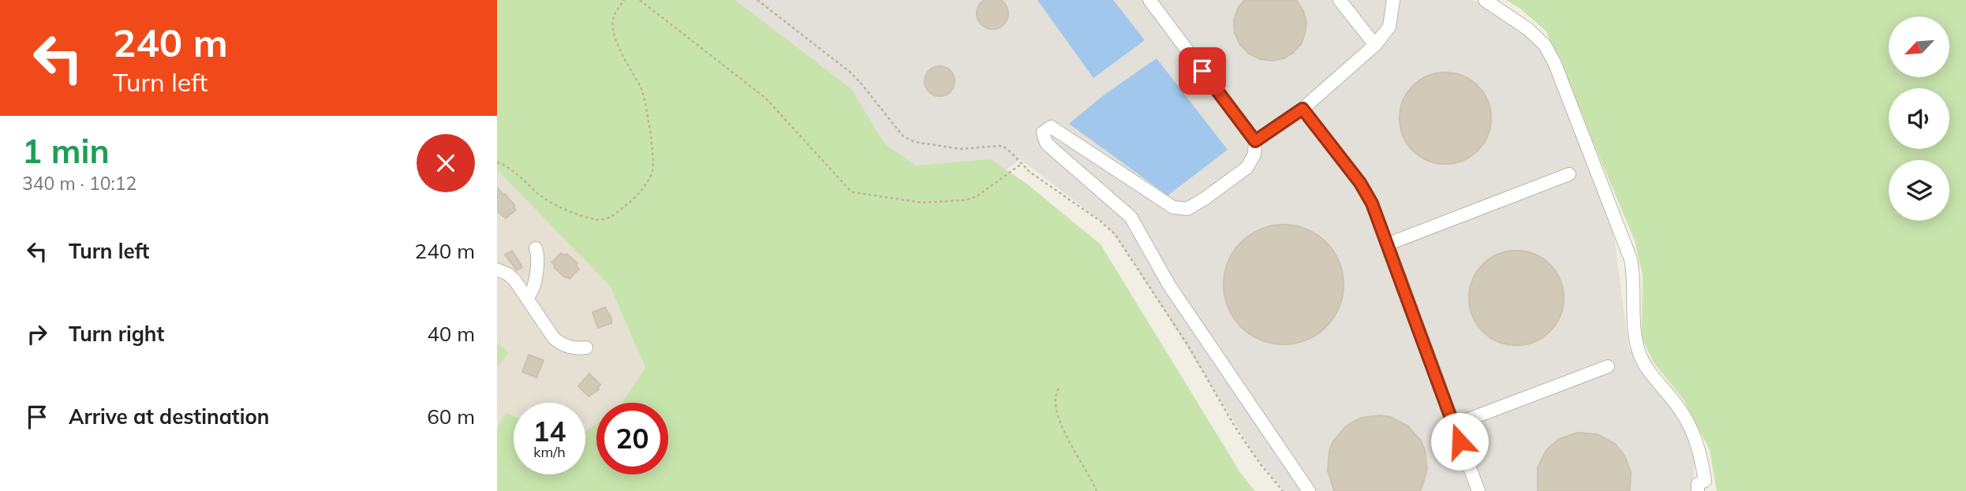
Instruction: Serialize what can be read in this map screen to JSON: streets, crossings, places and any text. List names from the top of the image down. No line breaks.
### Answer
{"north":"bottom left","page":{"turn":["240 m","Turn left"],"heading":["1 min","340 m · 10:12"],"list":[{"name":"Turn left","value":"240 m"},{"name":"Turn right","value":"40 m"},{"name":"Arrive at destination","value":"60 m"}],"speed":"14 km/h","limit":"20"}}
